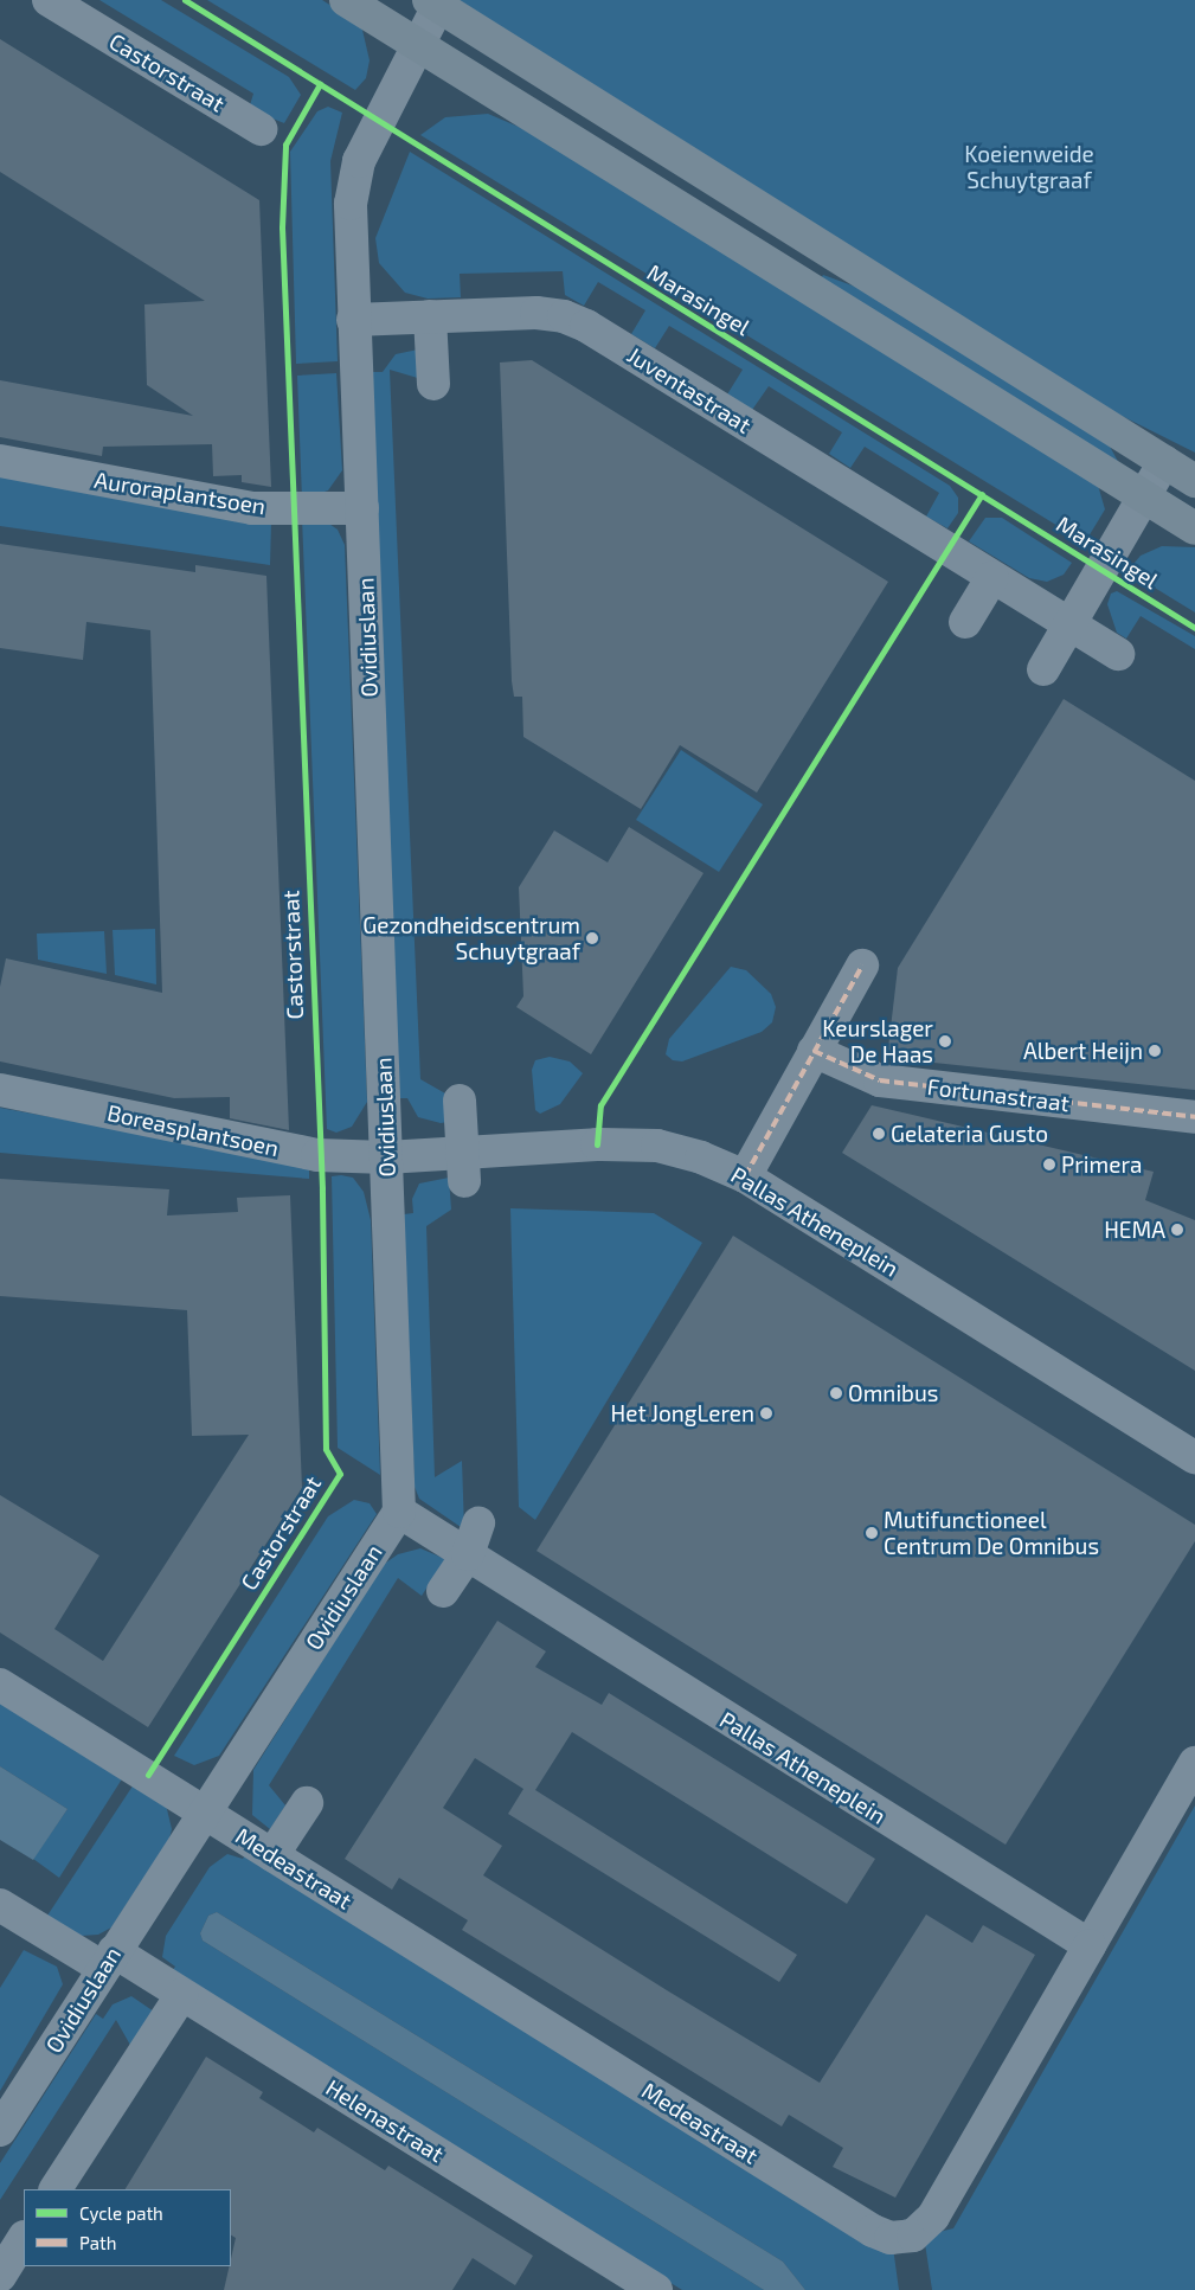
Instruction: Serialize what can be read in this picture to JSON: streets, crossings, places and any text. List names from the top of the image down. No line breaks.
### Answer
{"streets":{"street":["Castorstraat","Juventastraat","Auroraplantsoen","Ovidiuslaan","Fortunastraat","Boreasplantsoen","Pallas Atheneplein","Medeastraat","Helenastraat"],"cycle path":["Marasingel"]},"crossings":[["Juventastraat","Ovidiuslaan"],["Auroraplantsoen","Ovidiuslaan"],["Ovidiuslaan","Boreasplantsoen"],["Ovidiuslaan","Pallas Atheneplein"],["Ovidiuslaan","Medeastraat"],["Ovidiuslaan","Helenastraat"],["Boreasplantsoen","Pallas Atheneplein"],["Pallas Atheneplein","Medeastraat"]],"parks":["Koeienweide Schuytgraaf"],"places":["Gezondheidscentrum Schuytgraaf","Keurslager De Haas","Albert Heijn","Gelateria Gusto","Primera","HEMA","Omnibus","Het JongLeren","Mutifunctioneel Centrum De Omnibus"],"legend":["Cycle path","Path"]}
